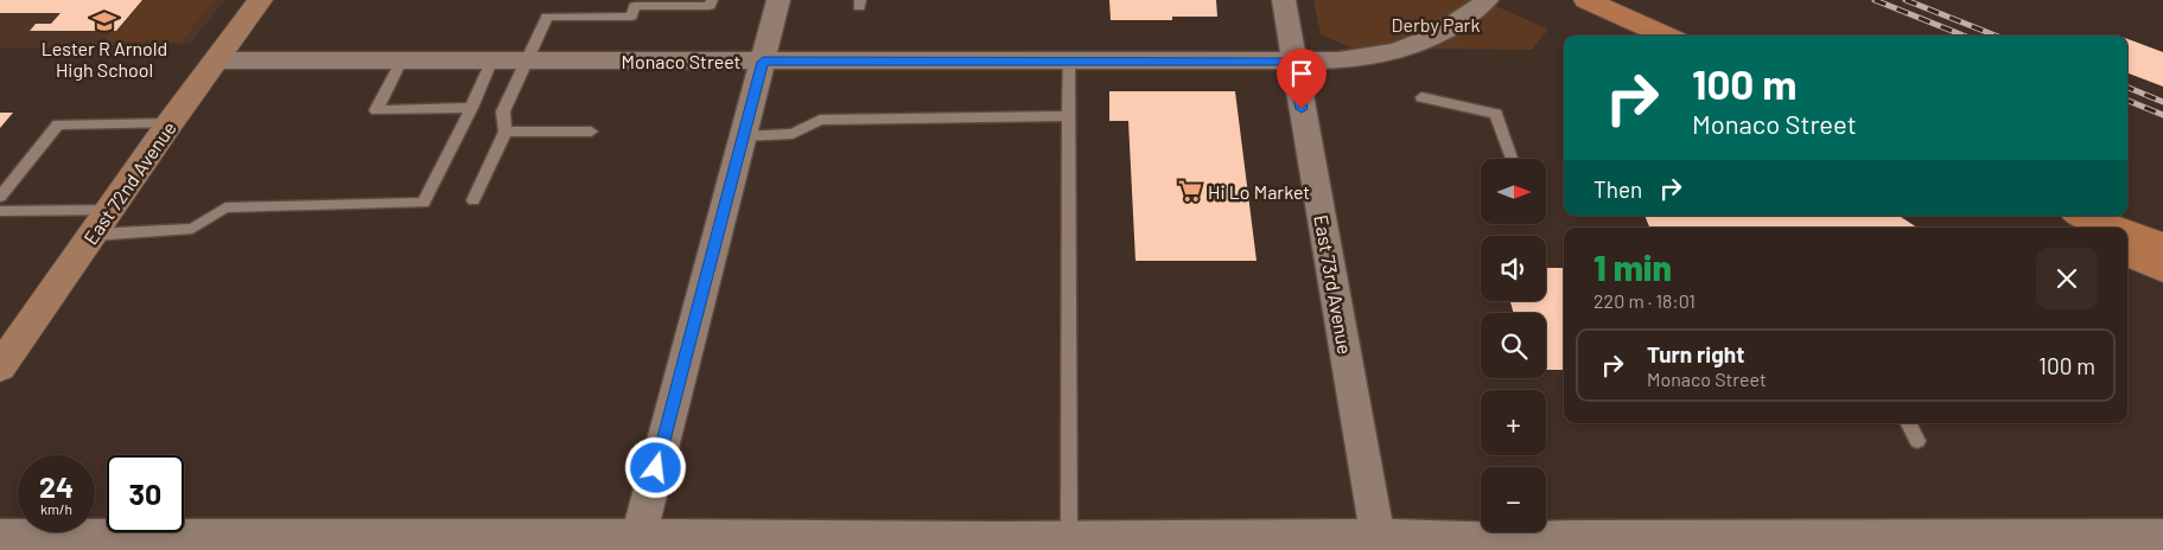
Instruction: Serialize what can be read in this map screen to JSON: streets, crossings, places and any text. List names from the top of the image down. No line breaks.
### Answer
{"streets":{"main road":["East 72nd Avenue"],"street":["Monaco Street","East 73rd Avenue"]},"crossings":[["Monaco Street","East 72nd Avenue"],["Monaco Street","East 73rd Avenue"]],"parks":["Derby Park"],"places":{"school or university":["Lester R Arnold High School"],"supermarket":["Hi Lo Market"]},"north":"right","page":{"turn":["100 m","Monaco Street"],"map_buttons":["+","−"],"then":"Then","heading":["1 min","220 m · 18:01"],"list":[{"name":"Turn right","note":"Monaco Street","value":"100 m"}],"speed":"24 km/h","limit":"30"}}
